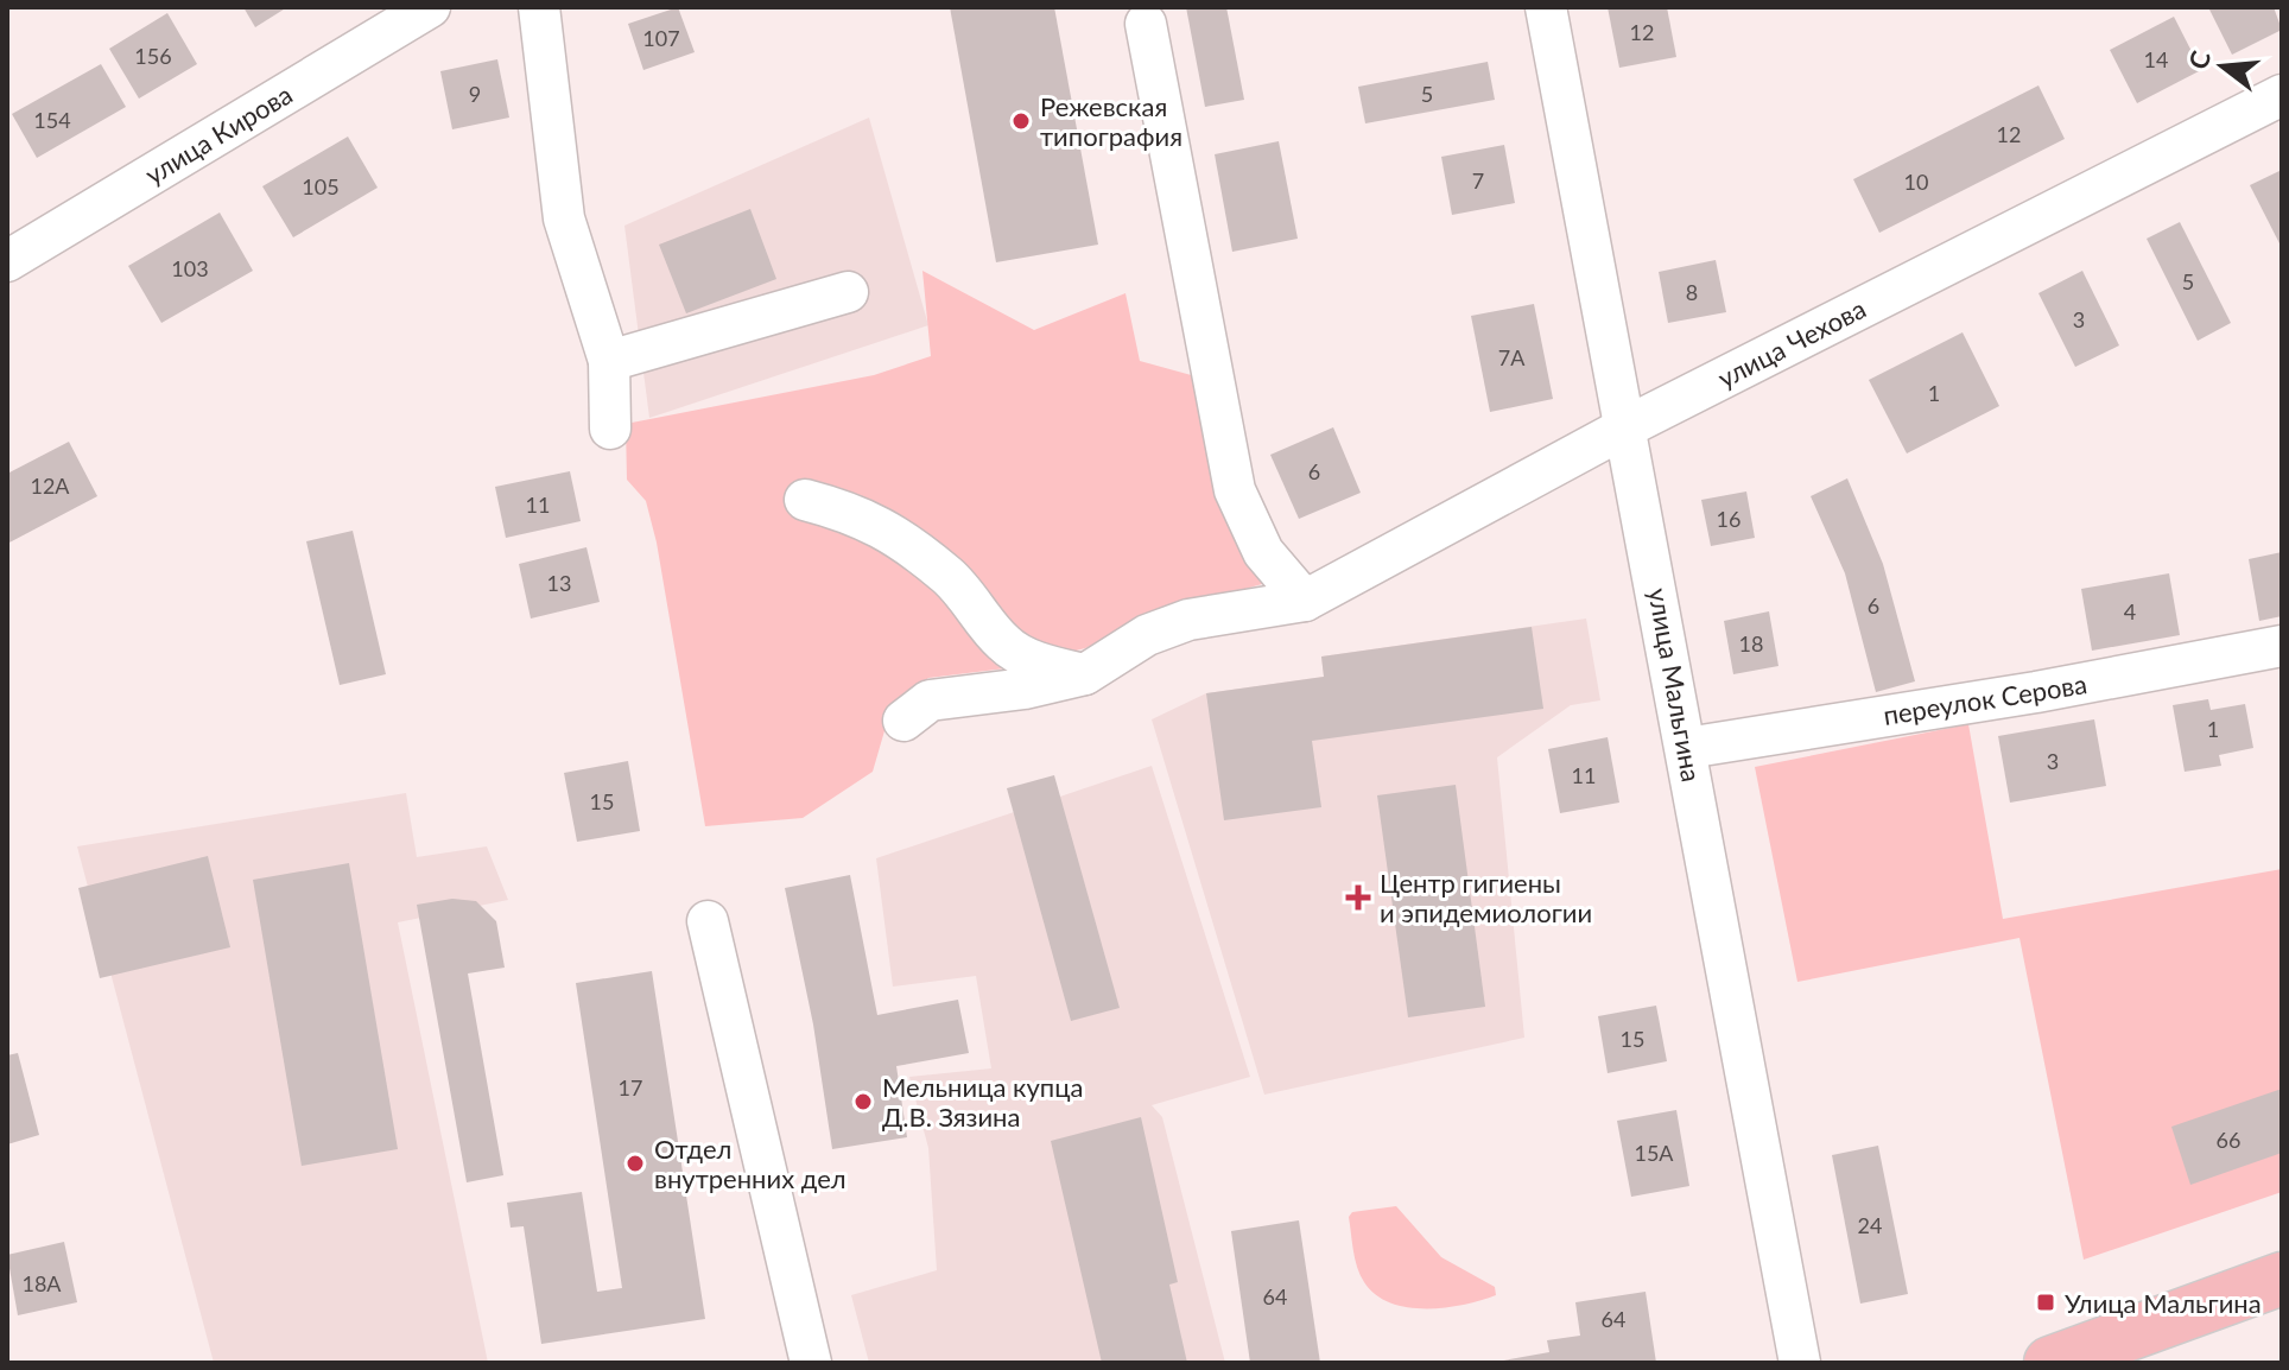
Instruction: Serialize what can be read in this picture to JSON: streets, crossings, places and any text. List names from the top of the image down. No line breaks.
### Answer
{"streets":{"street":["улица Кирова","улица Чехова","улица Мальгина","переулок Серова"]},"crossings":[["улица Чехова","улица Мальгина"],["улица Мальгина","переулок Серова"]],"places":{"other":["Режевская типография","Мельница купца Д.В. Зязина","Отдел внутренних дел"],"health":["Центр гигиены и эпидемиологии"],"transit":["Улица Мальгина"]},"house_numbers":["12","107","156","14","9","5","154","12","7","10","105","103","5","8","3","7А","1","6","12А","11","16","13","6","4","18","1","3","11","15","15","17","66","15А","24","18А","64","64"],"north":"left"}
